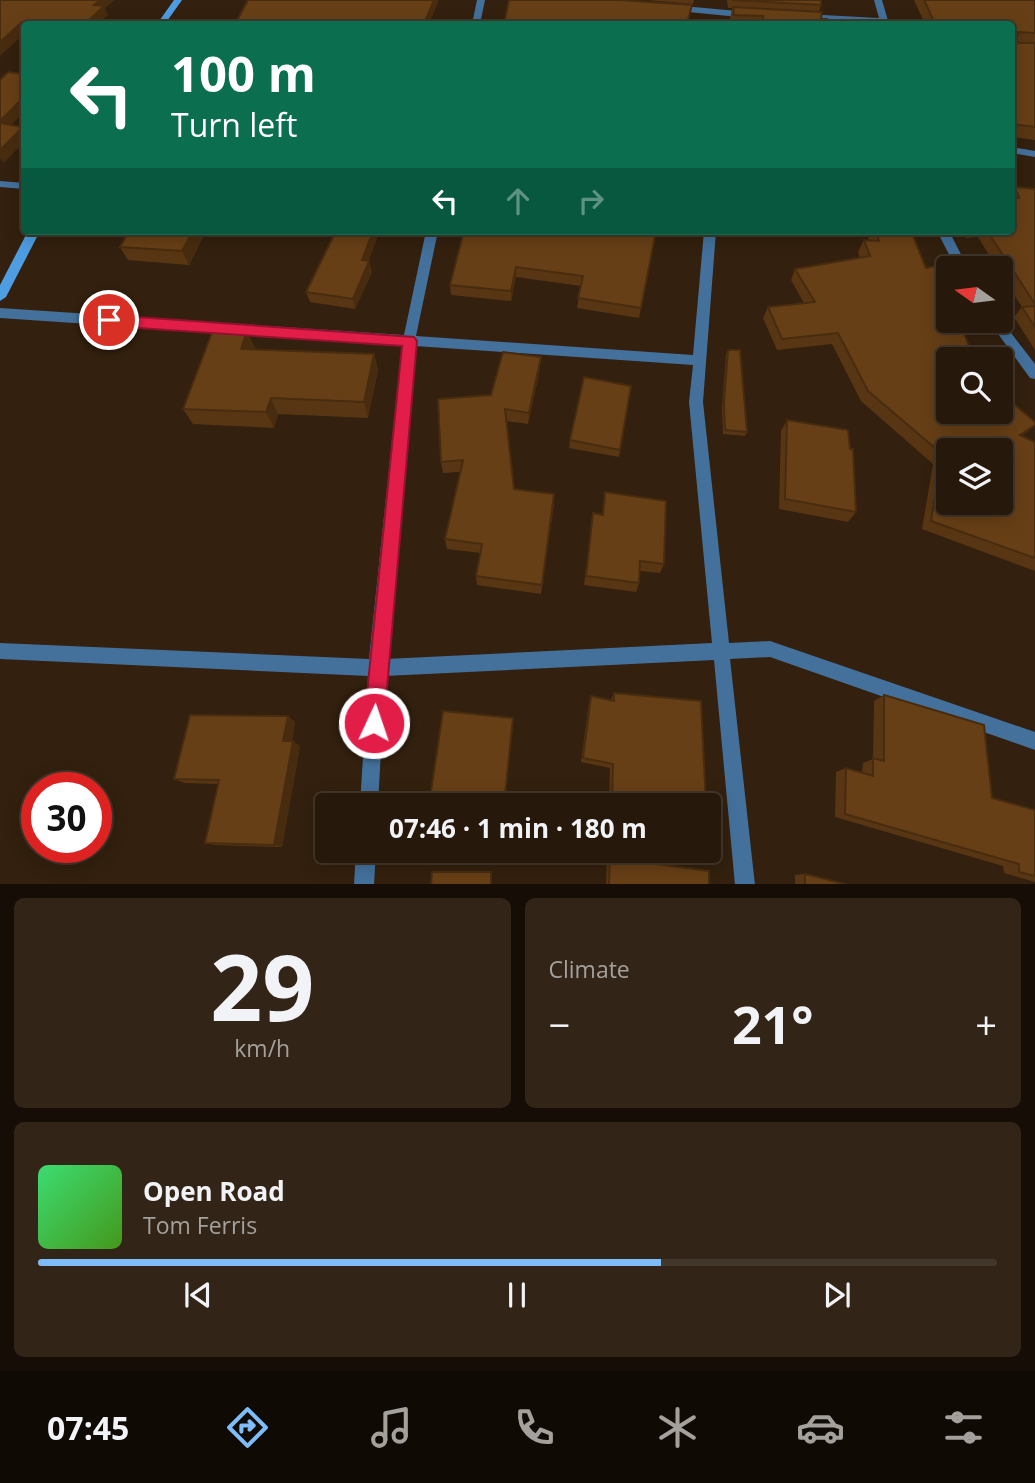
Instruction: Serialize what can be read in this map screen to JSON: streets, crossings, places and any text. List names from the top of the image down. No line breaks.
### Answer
{"north":"left","page":{"turn":["100 m","Turn left"],"limit":"30","trip":"07:46 · 1 min · 180 m","tile":[["29","km/h"],"Climate"],"heat":["−","21°","+"],"song":["Open Road","Tom Ferris"],"tabs":"07:45"}}
